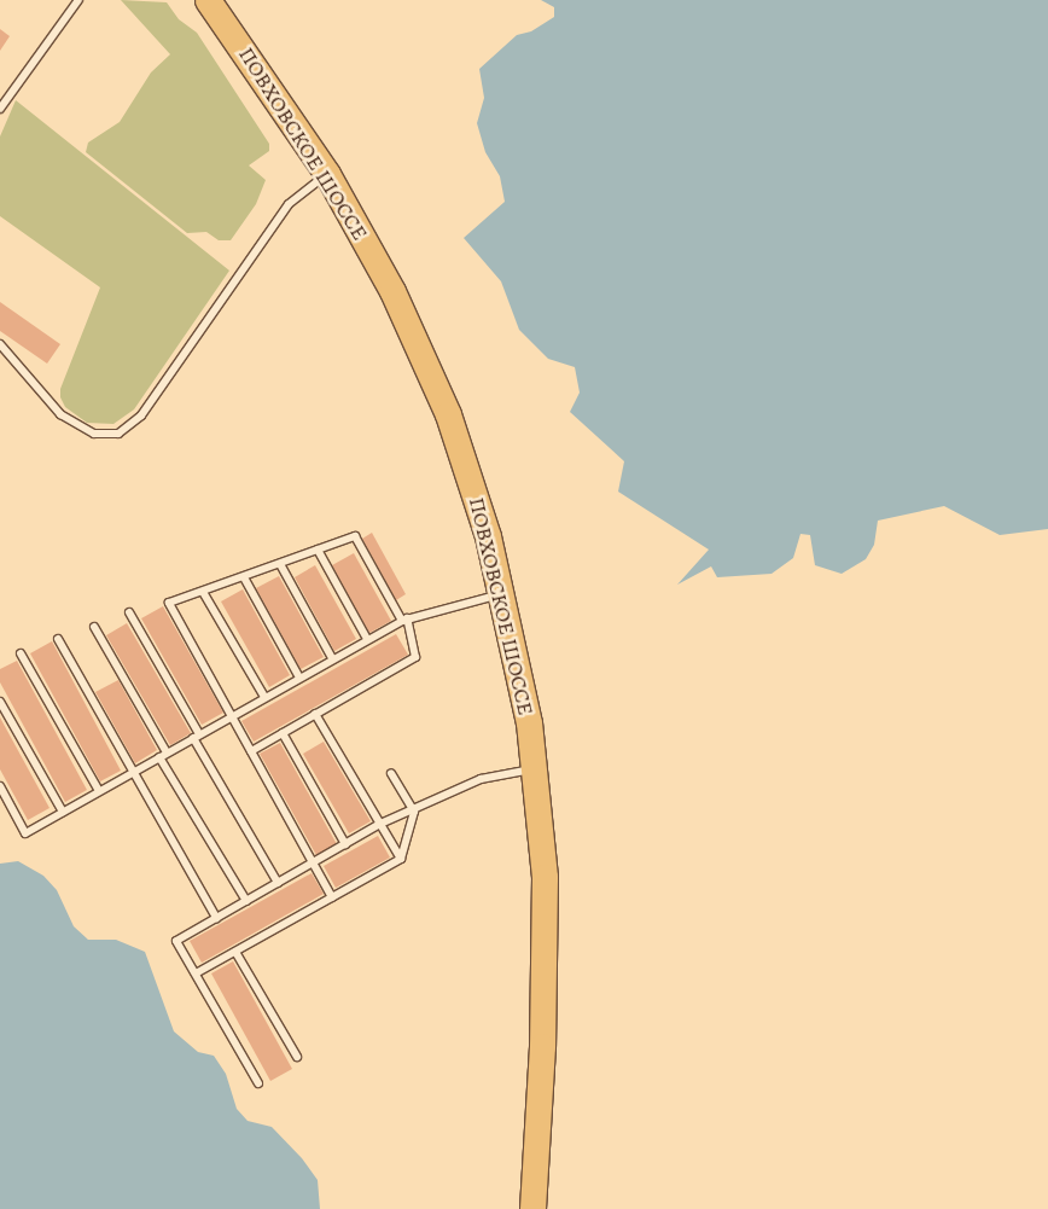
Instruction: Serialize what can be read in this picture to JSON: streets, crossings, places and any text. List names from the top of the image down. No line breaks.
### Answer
{"streets":{"main road":["ПОВХОВСКОЕ ШОССЕ"]}}
